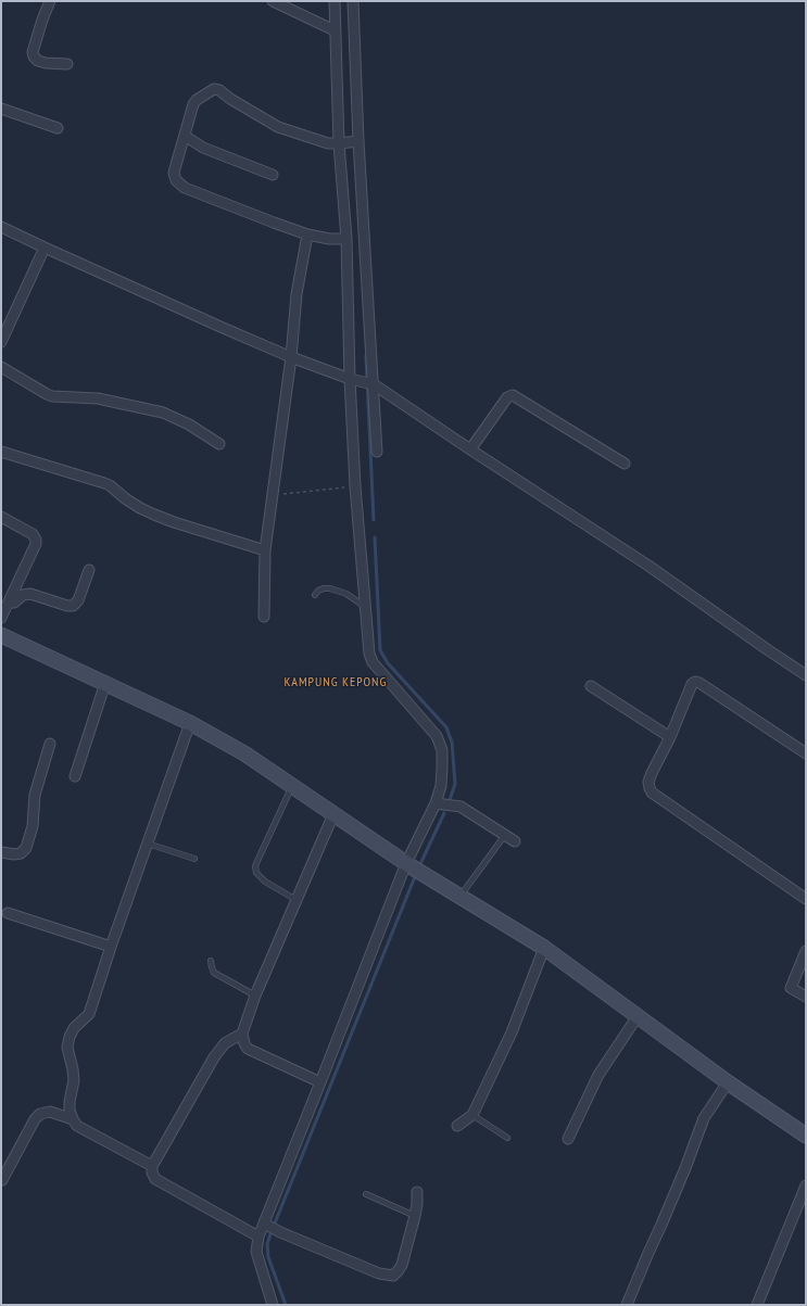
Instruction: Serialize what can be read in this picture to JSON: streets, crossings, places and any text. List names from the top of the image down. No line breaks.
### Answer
{"districts":["KAMPUNG KEPONG"]}
